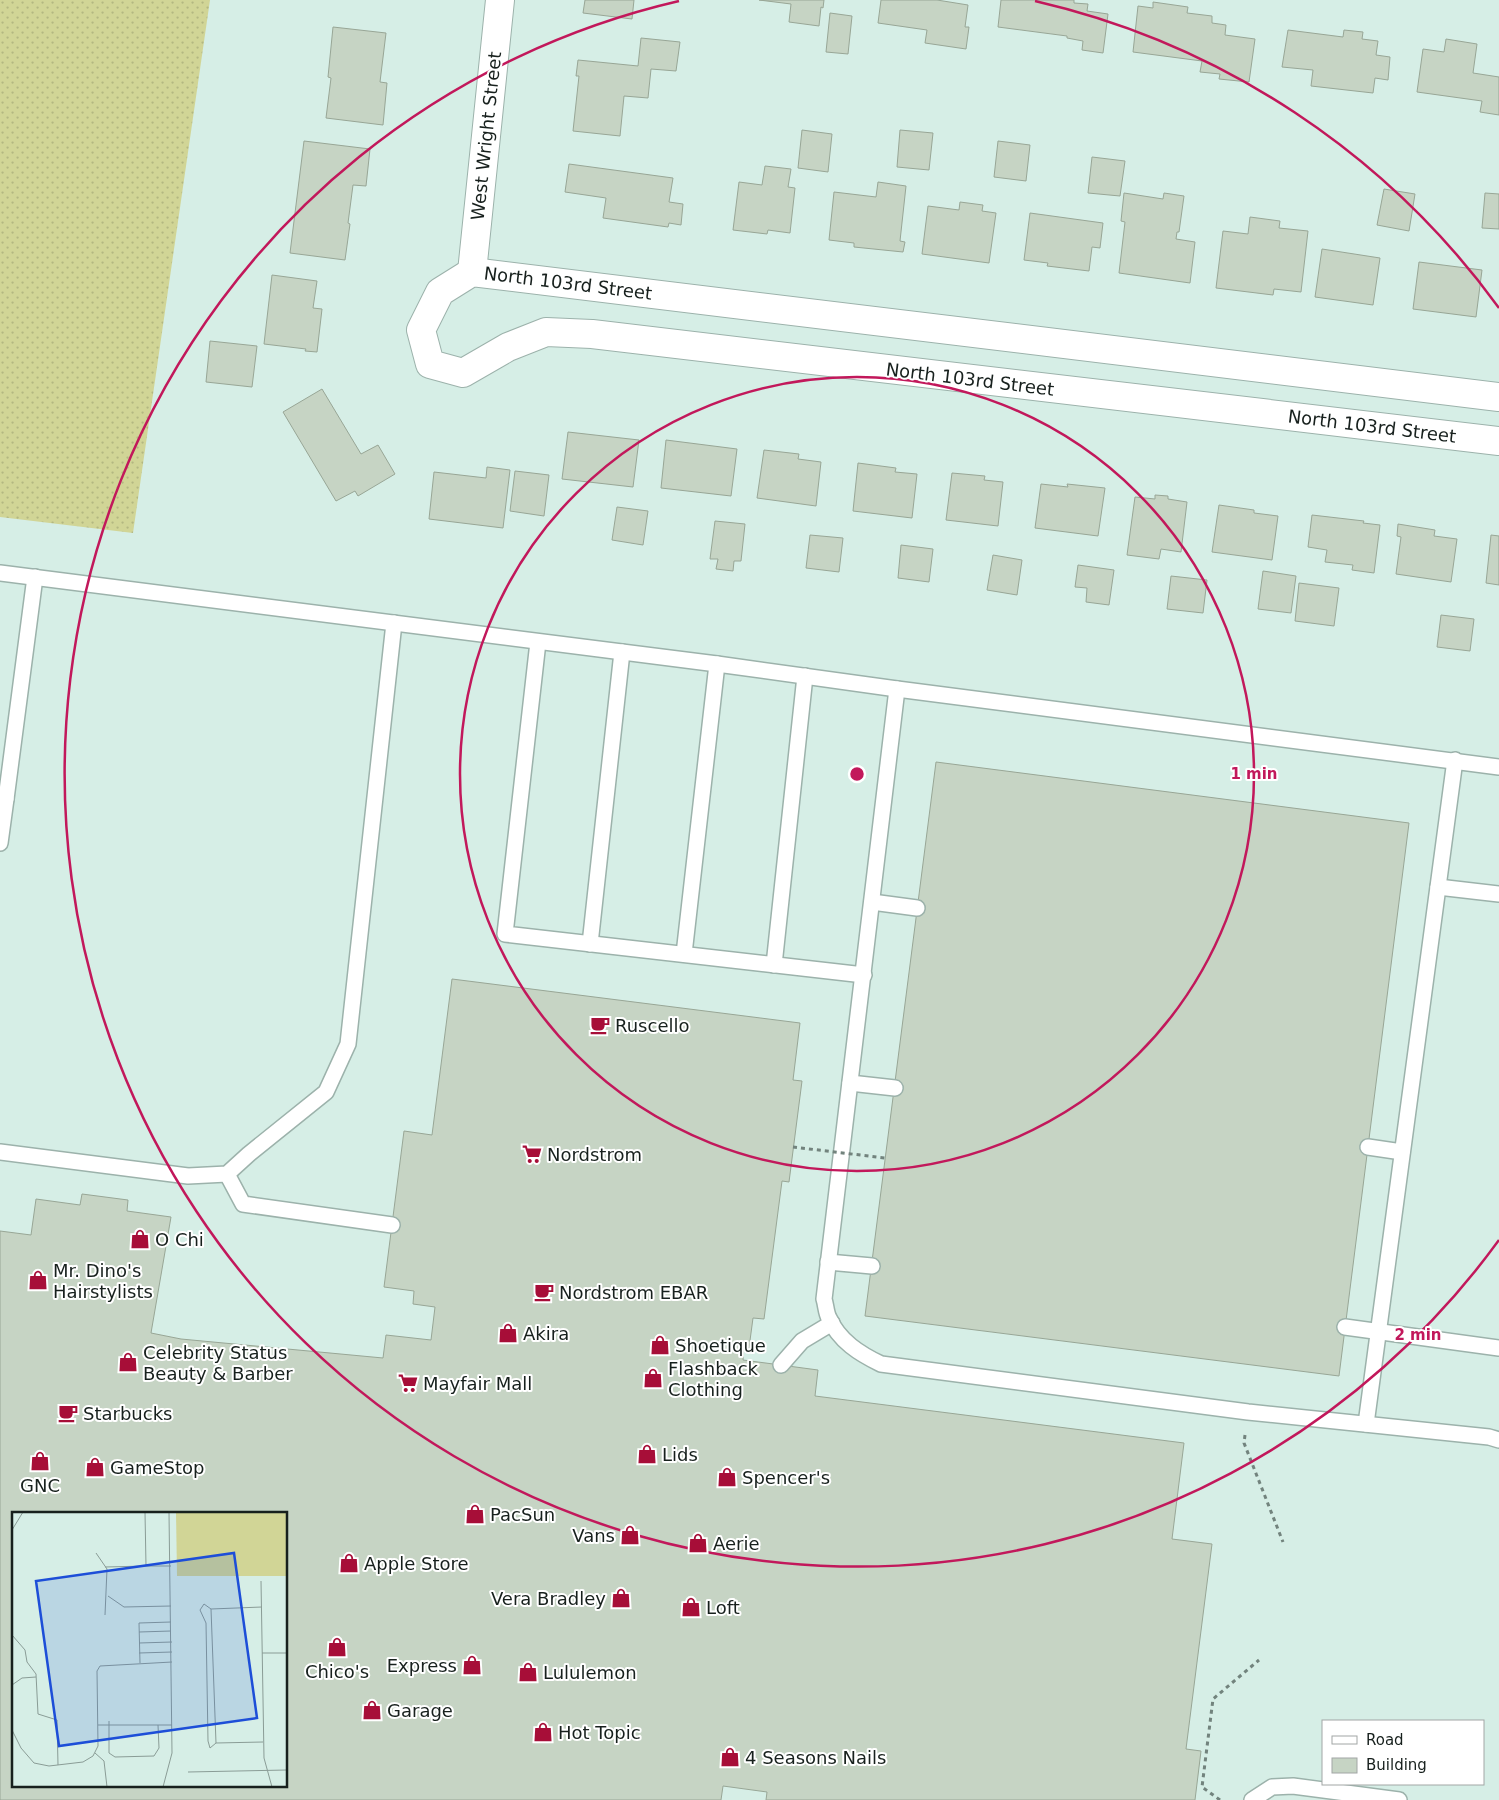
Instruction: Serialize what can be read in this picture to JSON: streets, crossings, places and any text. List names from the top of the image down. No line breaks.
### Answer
{"streets":{"street":["West Wright Street","North 103rd Street"]},"crossings":[["West Wright Street","North 103rd Street"]],"places":{"cafe":["Ruscello","Nordstrom EBAR","Starbucks"],"supermarket":["Nordstrom","Mayfair Mall"],"shop":["O Chi","Mr. Dino's Hairstylists","Akira","Shoetique","Celebrity Status Beauty & Barber","Flashback Clothing","Lids","GNC","GameStop","Spencer's","PacSun","Vans","Aerie","Apple Store","Vera Bradley","Loft","Chico's","Express","Lululemon","Garage","Hot Topic","4 Seasons Nails"]},"legend":["Road","Building"],"rings":["1 min","2 min"]}
